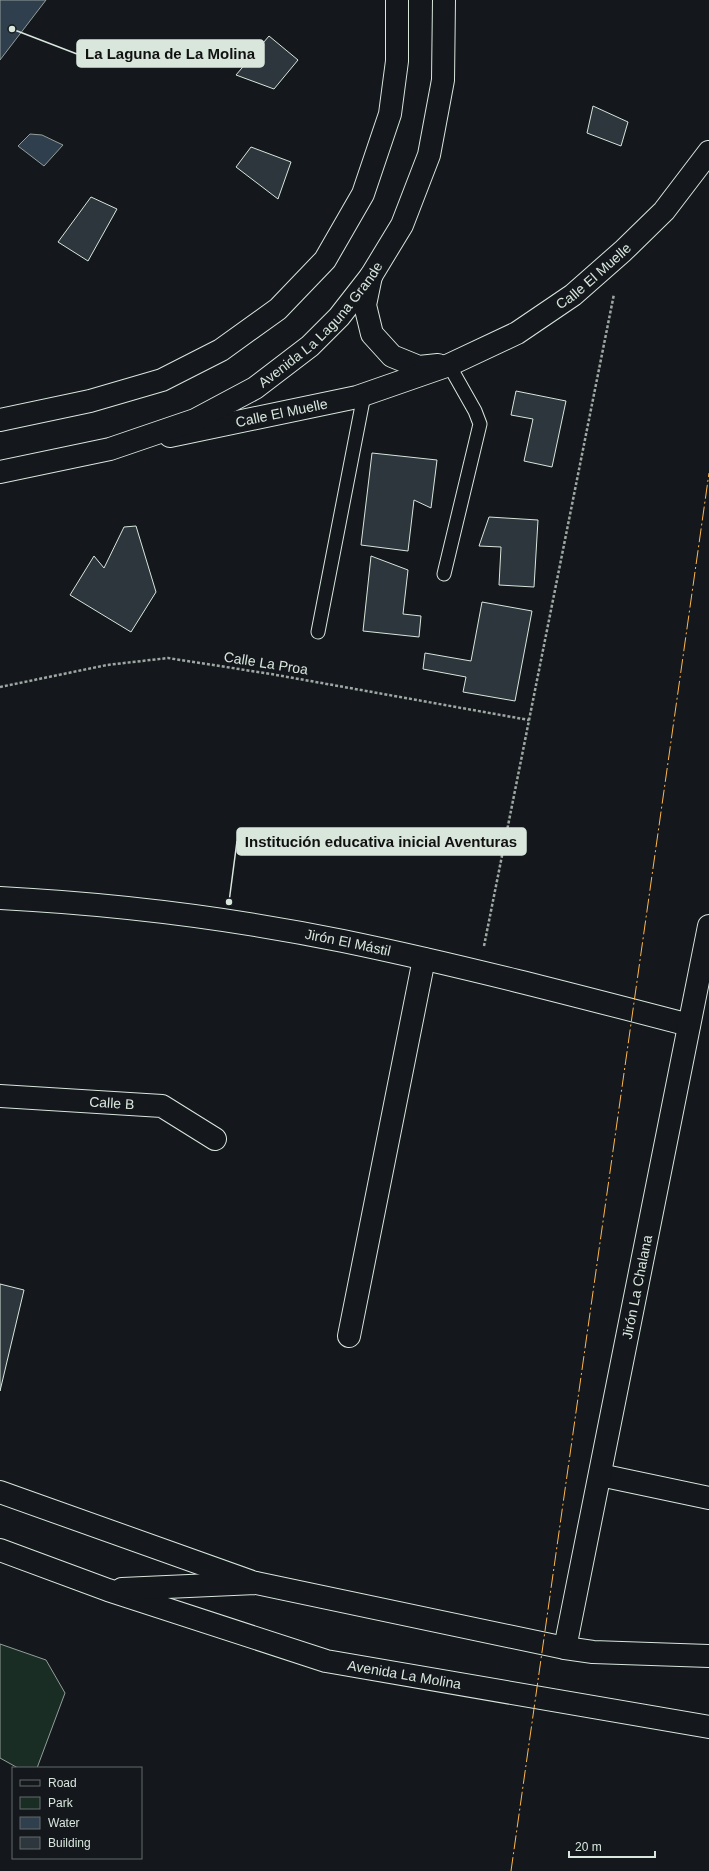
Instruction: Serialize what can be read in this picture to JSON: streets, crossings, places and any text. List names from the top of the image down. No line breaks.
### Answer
{"streets":{"street":["Calle El Muelle","Avenida La Laguna Grande","Jirón El Mástil","Calle B","Jirón La Chalana","Avenida La Molina"],"path":["Calle La Proa"]},"crossings":[["Calle El Muelle","Avenida La Laguna Grande"],["Jirón El Mástil","Jirón La Chalana"],["Jirón La Chalana","Avenida La Molina"]],"places":["La Laguna de La Molina","Institución educativa inicial Aventuras"],"legend":["Road","Park","Water","Building"],"scale_bar":"20 m"}
